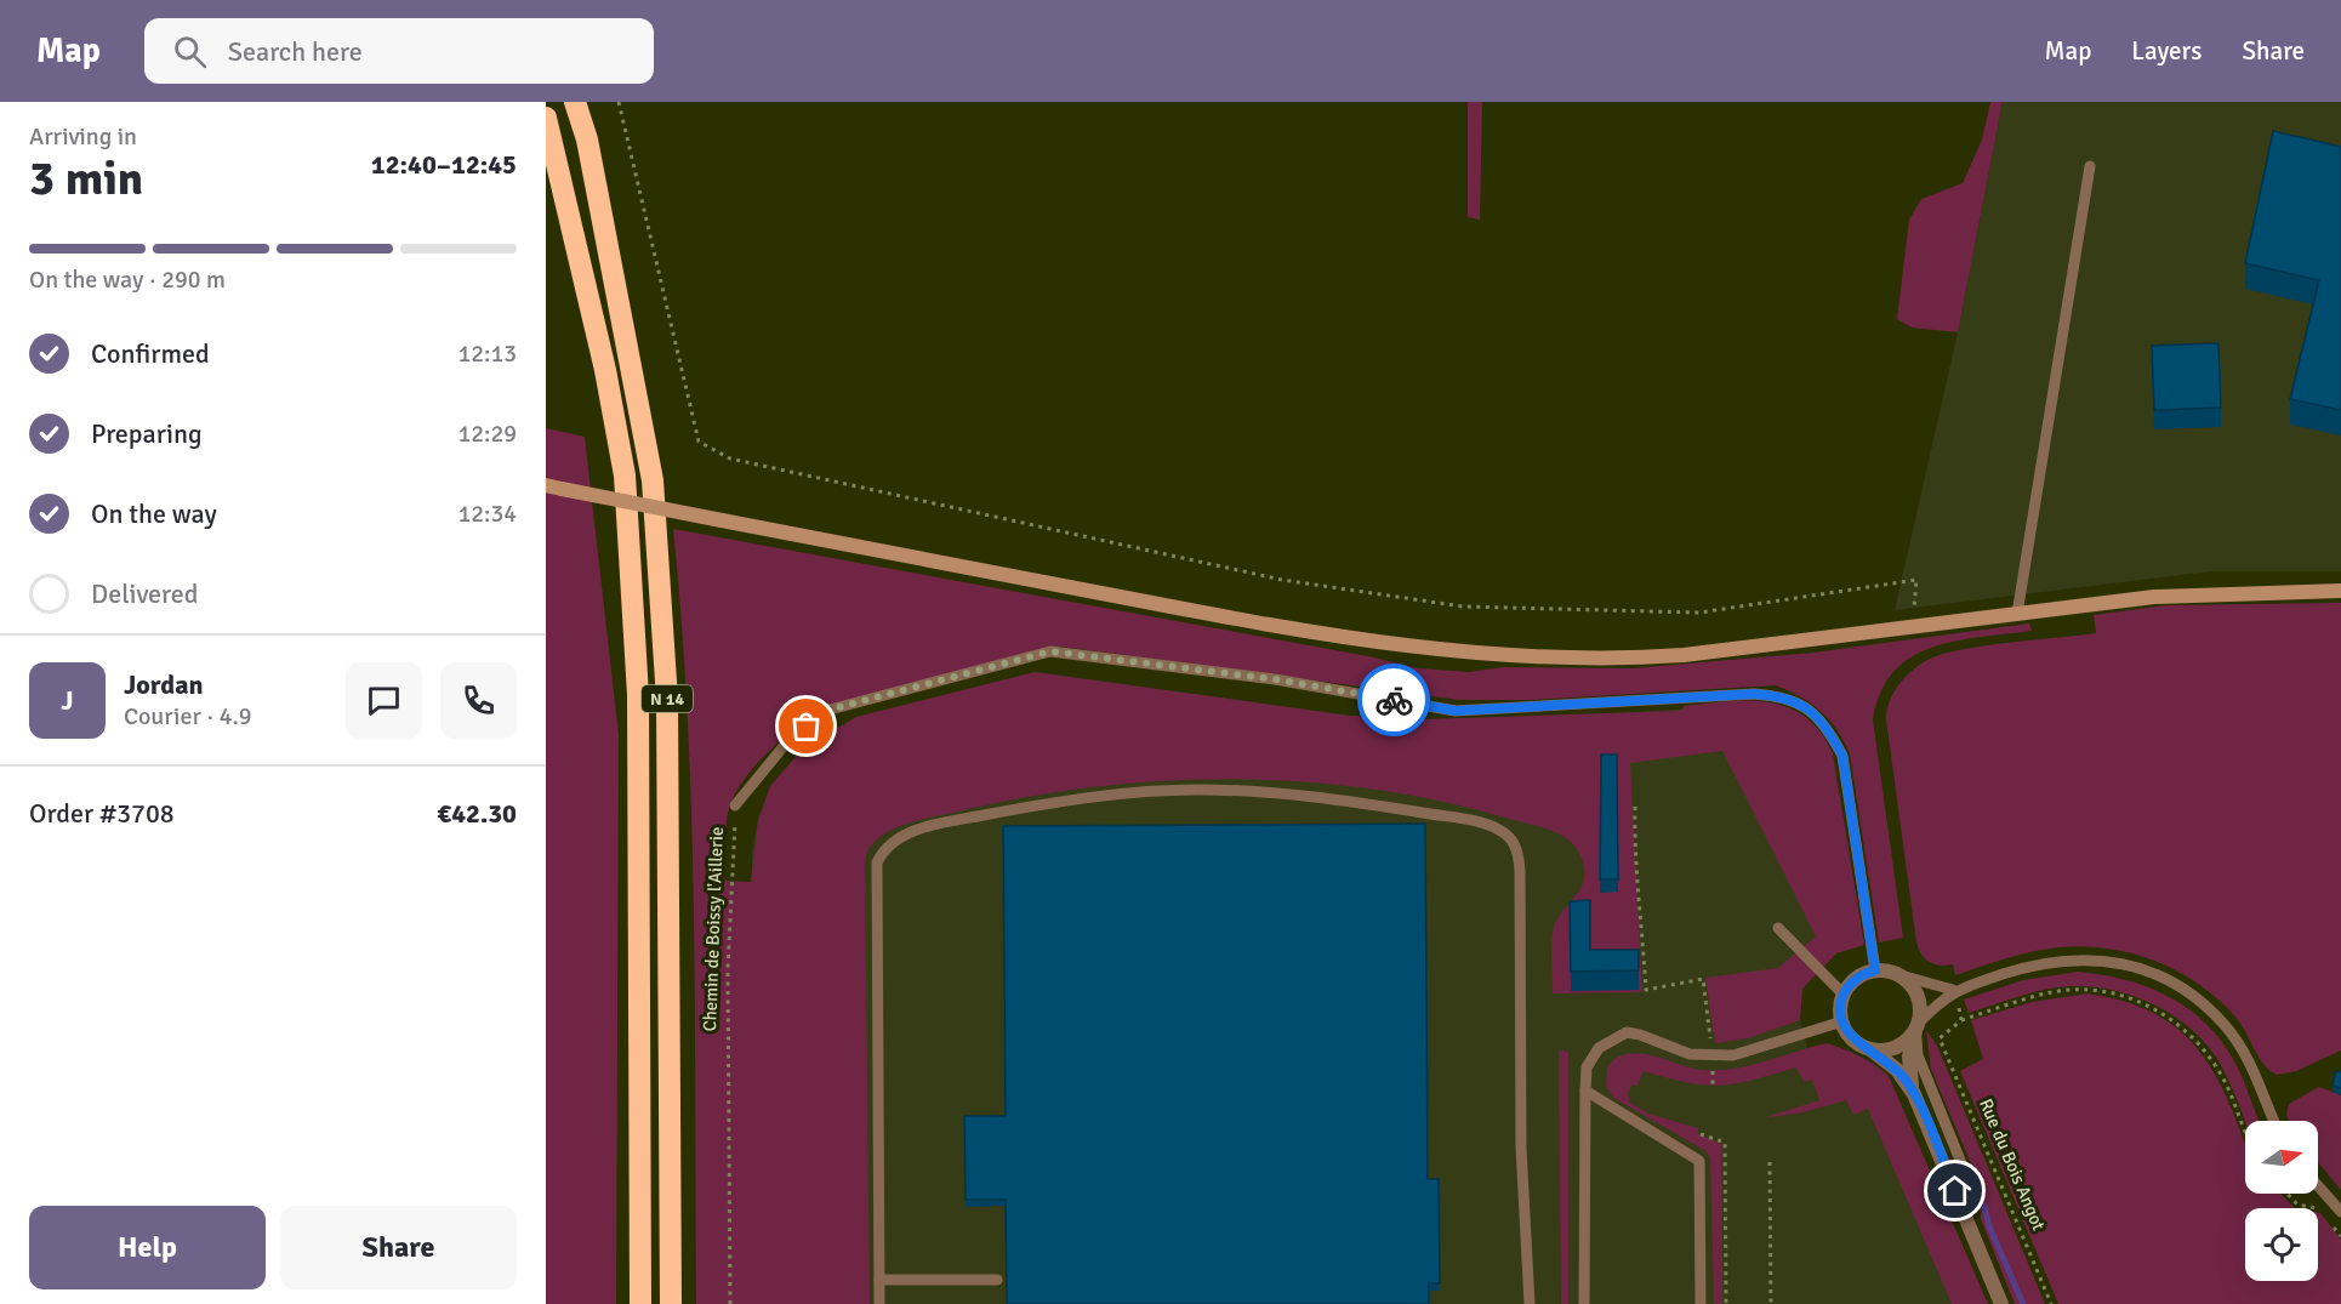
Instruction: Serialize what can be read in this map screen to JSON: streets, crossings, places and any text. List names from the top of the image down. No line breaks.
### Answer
{"streets":{"highway":["N 14"],"lane":["Chemin de Boissy l'Aillerie"],"path":["Rue du Bois Angot"]},"north":"right","page":{"header":"Map","search":"Search here","nav":["Map","Layers","Share"],"heading":["3 min","Arriving in","12:40–12:45"],"panel":["Jordan","Courier · 4.9","Order #3708","€42.30"],"bar":"On the way · 290 m","list":[["Confirmed","12:13"],["Preparing","12:29"],["On the way","12:34"],"Delivered"],"round":"J","buttons":["Help","Share"]}}
